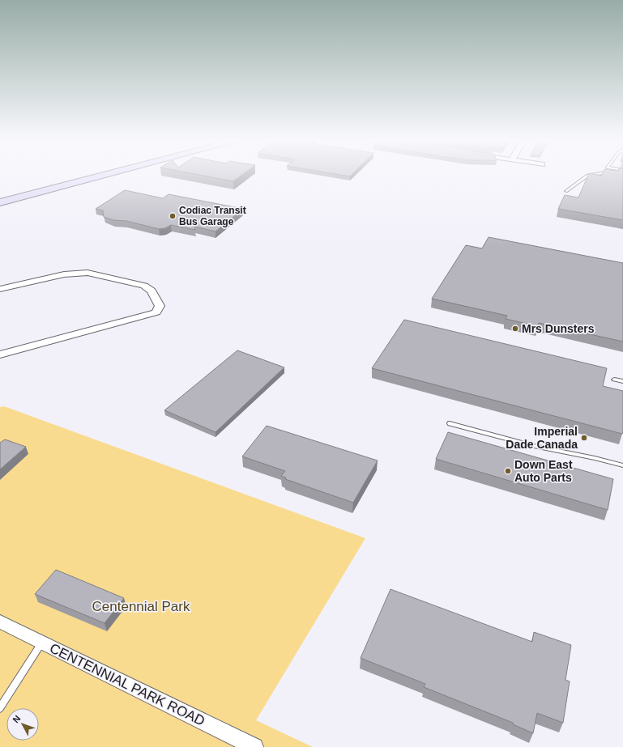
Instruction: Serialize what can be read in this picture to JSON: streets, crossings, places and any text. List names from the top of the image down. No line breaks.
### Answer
{"streets":{"street":["CENTENNIAL PARK ROAD"]},"parks":["Centennial Park"],"places":["Codiac Transit Bus Garage","Mrs Dunsters","Imperial Dade Canada","Down East Auto Parts"],"north":"top left"}
